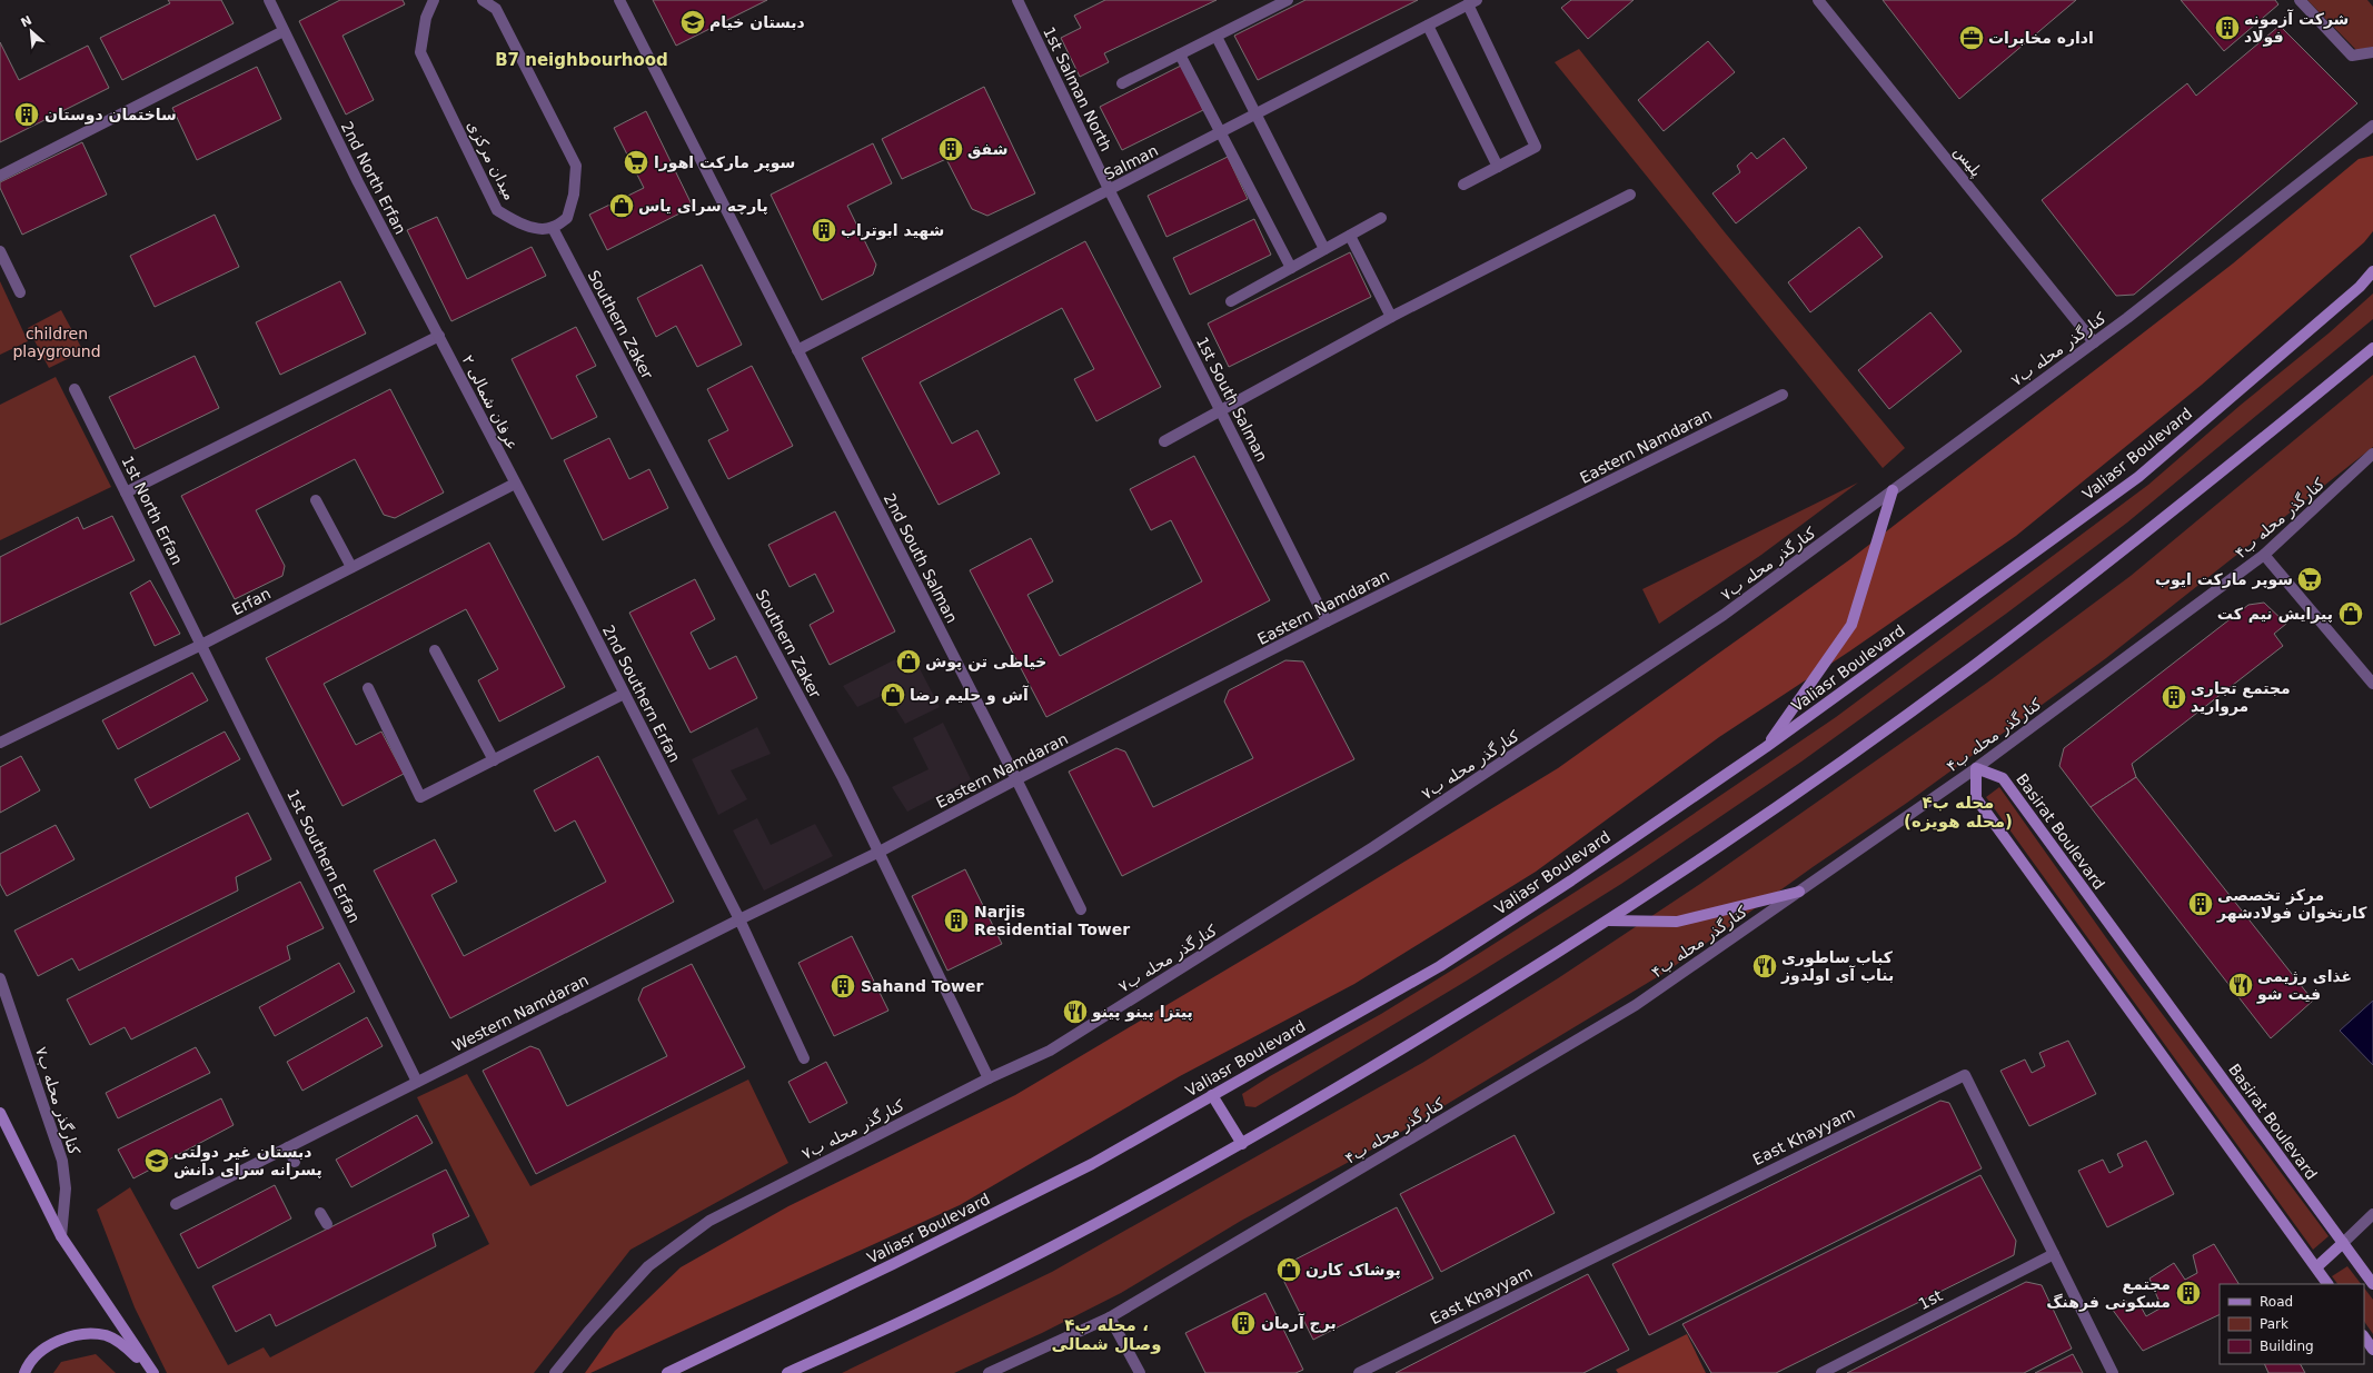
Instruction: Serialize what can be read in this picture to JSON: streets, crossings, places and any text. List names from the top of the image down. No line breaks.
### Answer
{"streets":{"main road":["Valiasr Boulevard","Basirat Boulevard"],"street":["1st Salman North","میدان مرکزی","پلیس","Salman","2nd North Erfan","Southern Zaker","کنارگذر محله ب۷","1st South Salman","عرفان شمالی ۲","Eastern Namdaran","1st North Erfan","کنارگذر محله ب۴","2nd South Salman","Erfan","2nd Southern Erfan","1st Southern Erfan","Western Namdaran","East Khayyam","1st"]},"crossings":[["1st Salman North","Salman"],["1st Salman North","1st South Salman"],["میدان مرکزی","Southern Zaker"],["پلیس","کنارگذر محله ب۷"],["Salman","1st South Salman"],["Salman","2nd South Salman"],["2nd North Erfan","عرفان شمالی ۲"],["Southern Zaker","کنارگذر محله ب۷"],["Southern Zaker","Eastern Namdaran"],["Southern Zaker","Western Namdaran"],["1st South Salman","Eastern Namdaran"],["عرفان شمالی ۲","Erfan"],["عرفان شمالی ۲","2nd Southern Erfan"],["Eastern Namdaran","2nd South Salman"],["Eastern Namdaran","Western Namdaran"],["1st North Erfan","Erfan"],["1st North Erfan","1st Southern Erfan"],["کنارگذر محله ب۴","Basirat Boulevard"],["Erfan","2nd Southern Erfan"],["Erfan","1st Southern Erfan"],["2nd Southern Erfan","Western Namdaran"],["1st Southern Erfan","Western Namdaran"],["East Khayyam","1st"]],"districts":["B7 neighbourhood","محله ب۴ (محله هویزه)","محله ب۴ ، وصال شمالی"],"parks":["children playground"],"places":{"school or university":["دبستان خیام","دبستان غیر دولتی پسرانه سرای دانش"],"building":["شرکت آزمونه فولاد","ساختمان دوستان","شفق","شهید ابوتراب","مجتمع تجاری مروارید","مرکز تخصصی کارتخوان فولادشهر","Narjis Residential Tower","Sahand Tower","مجتمع مسکونی فرهنگ","برج آرمان"],"office":["اداره مخابرات"],"supermarket":["سوپر مارکت اهورا","سوپر مارکت ایوب"],"shop":["پارچه سرای یاس","پیرایش نیم کت","خیاطی تن پوش","آش و حلیم رضا","پوشاک کارن"],"restaurant":["کباب ساطوری بناب آی اولدوز","غذای رژیمی فیت شو","پیتزا پینو پینو"]},"legend":["Road","Park","Building"],"north":"top left"}
